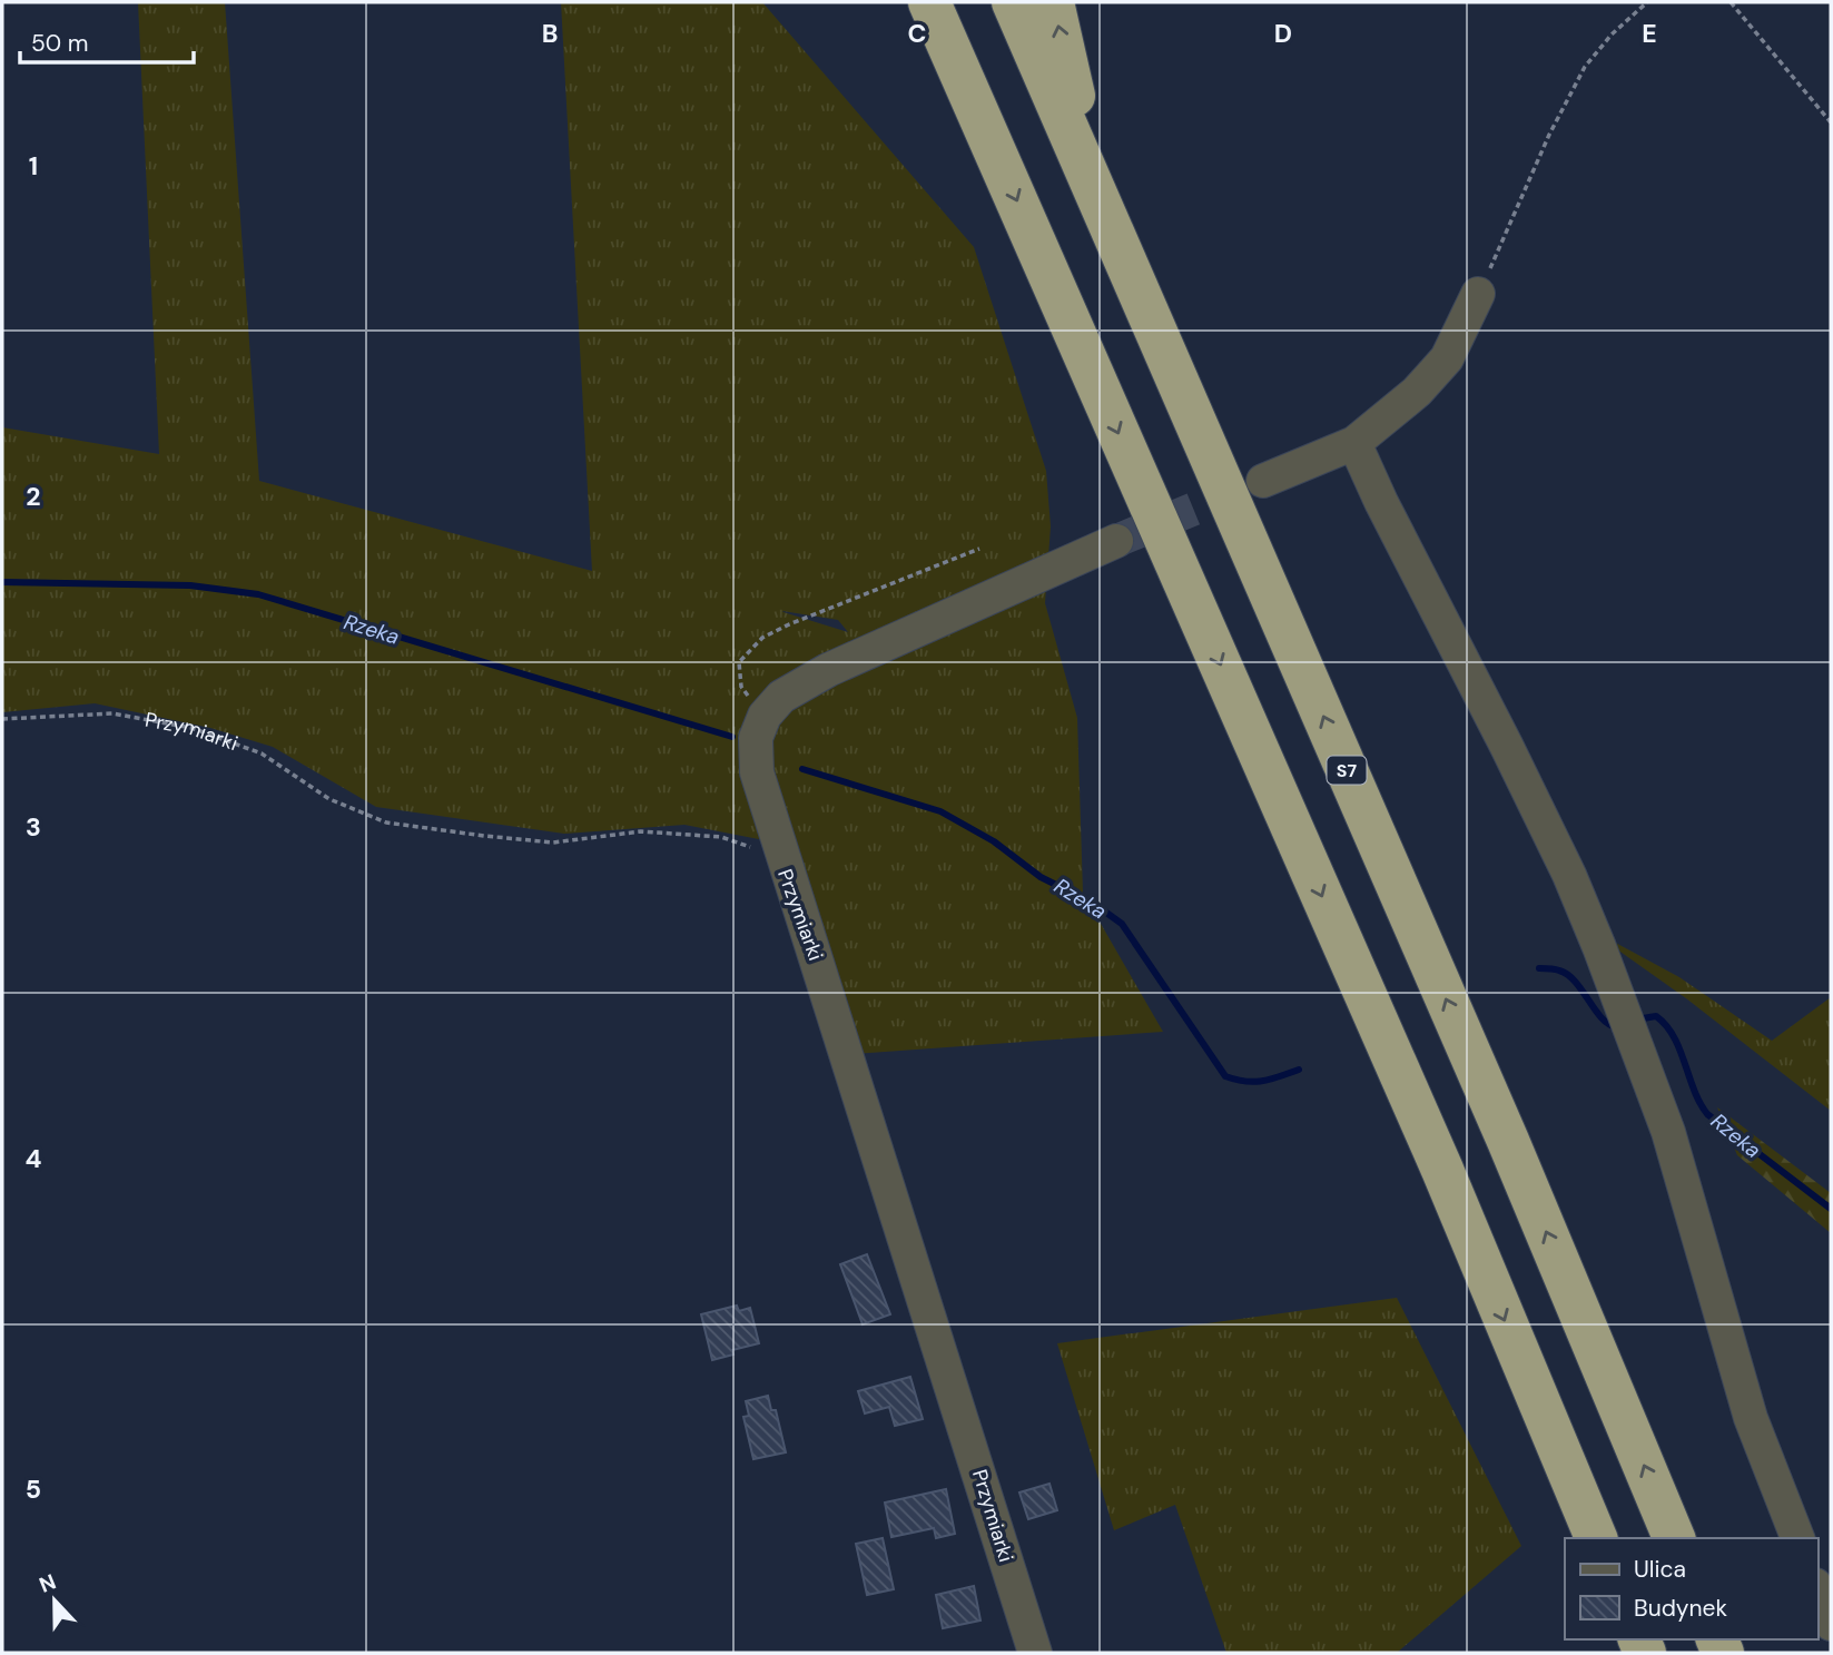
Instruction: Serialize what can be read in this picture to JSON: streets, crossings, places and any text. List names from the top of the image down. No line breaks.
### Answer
{"streets":{"highway":["S7"],"street":["Przymiarki"]},"water":["Rzeka"],"legend":["Ulica","Budynek"],"scale_bar":"50 m","north":"top","grid":{"columns":["B","C","D","E"],"rows":["1","2","3","4","5"]}}
